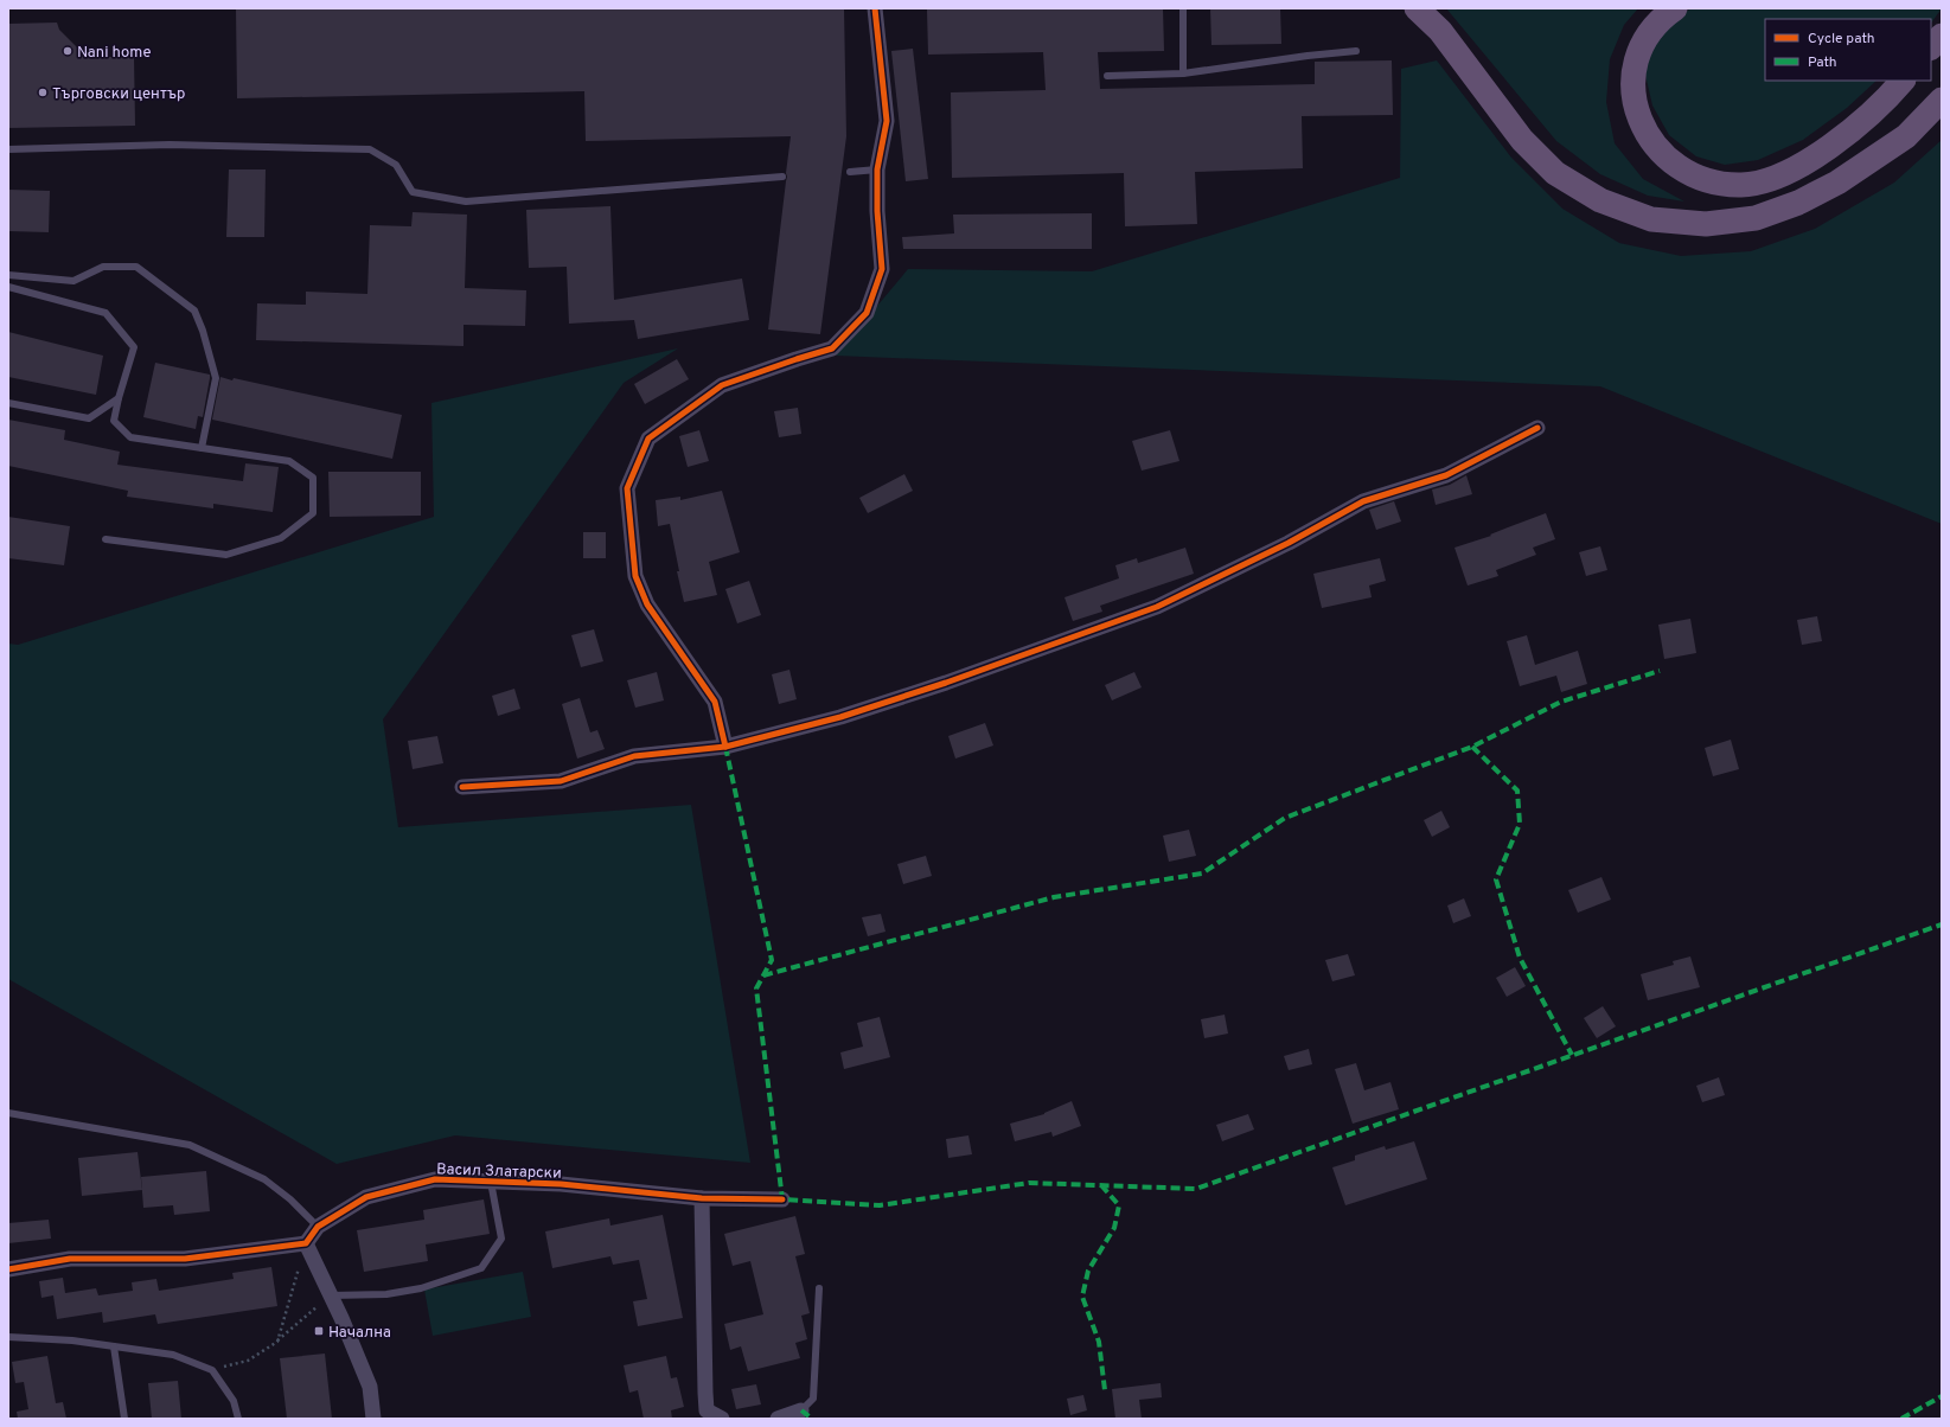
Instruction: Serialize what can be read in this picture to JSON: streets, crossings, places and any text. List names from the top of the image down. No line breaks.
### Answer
{"streets":{"street":["Васил Златарски"]},"places":{"other":["Nani home","Търговски център"],"transit":["Начална"]},"legend":["Cycle path","Path"]}
